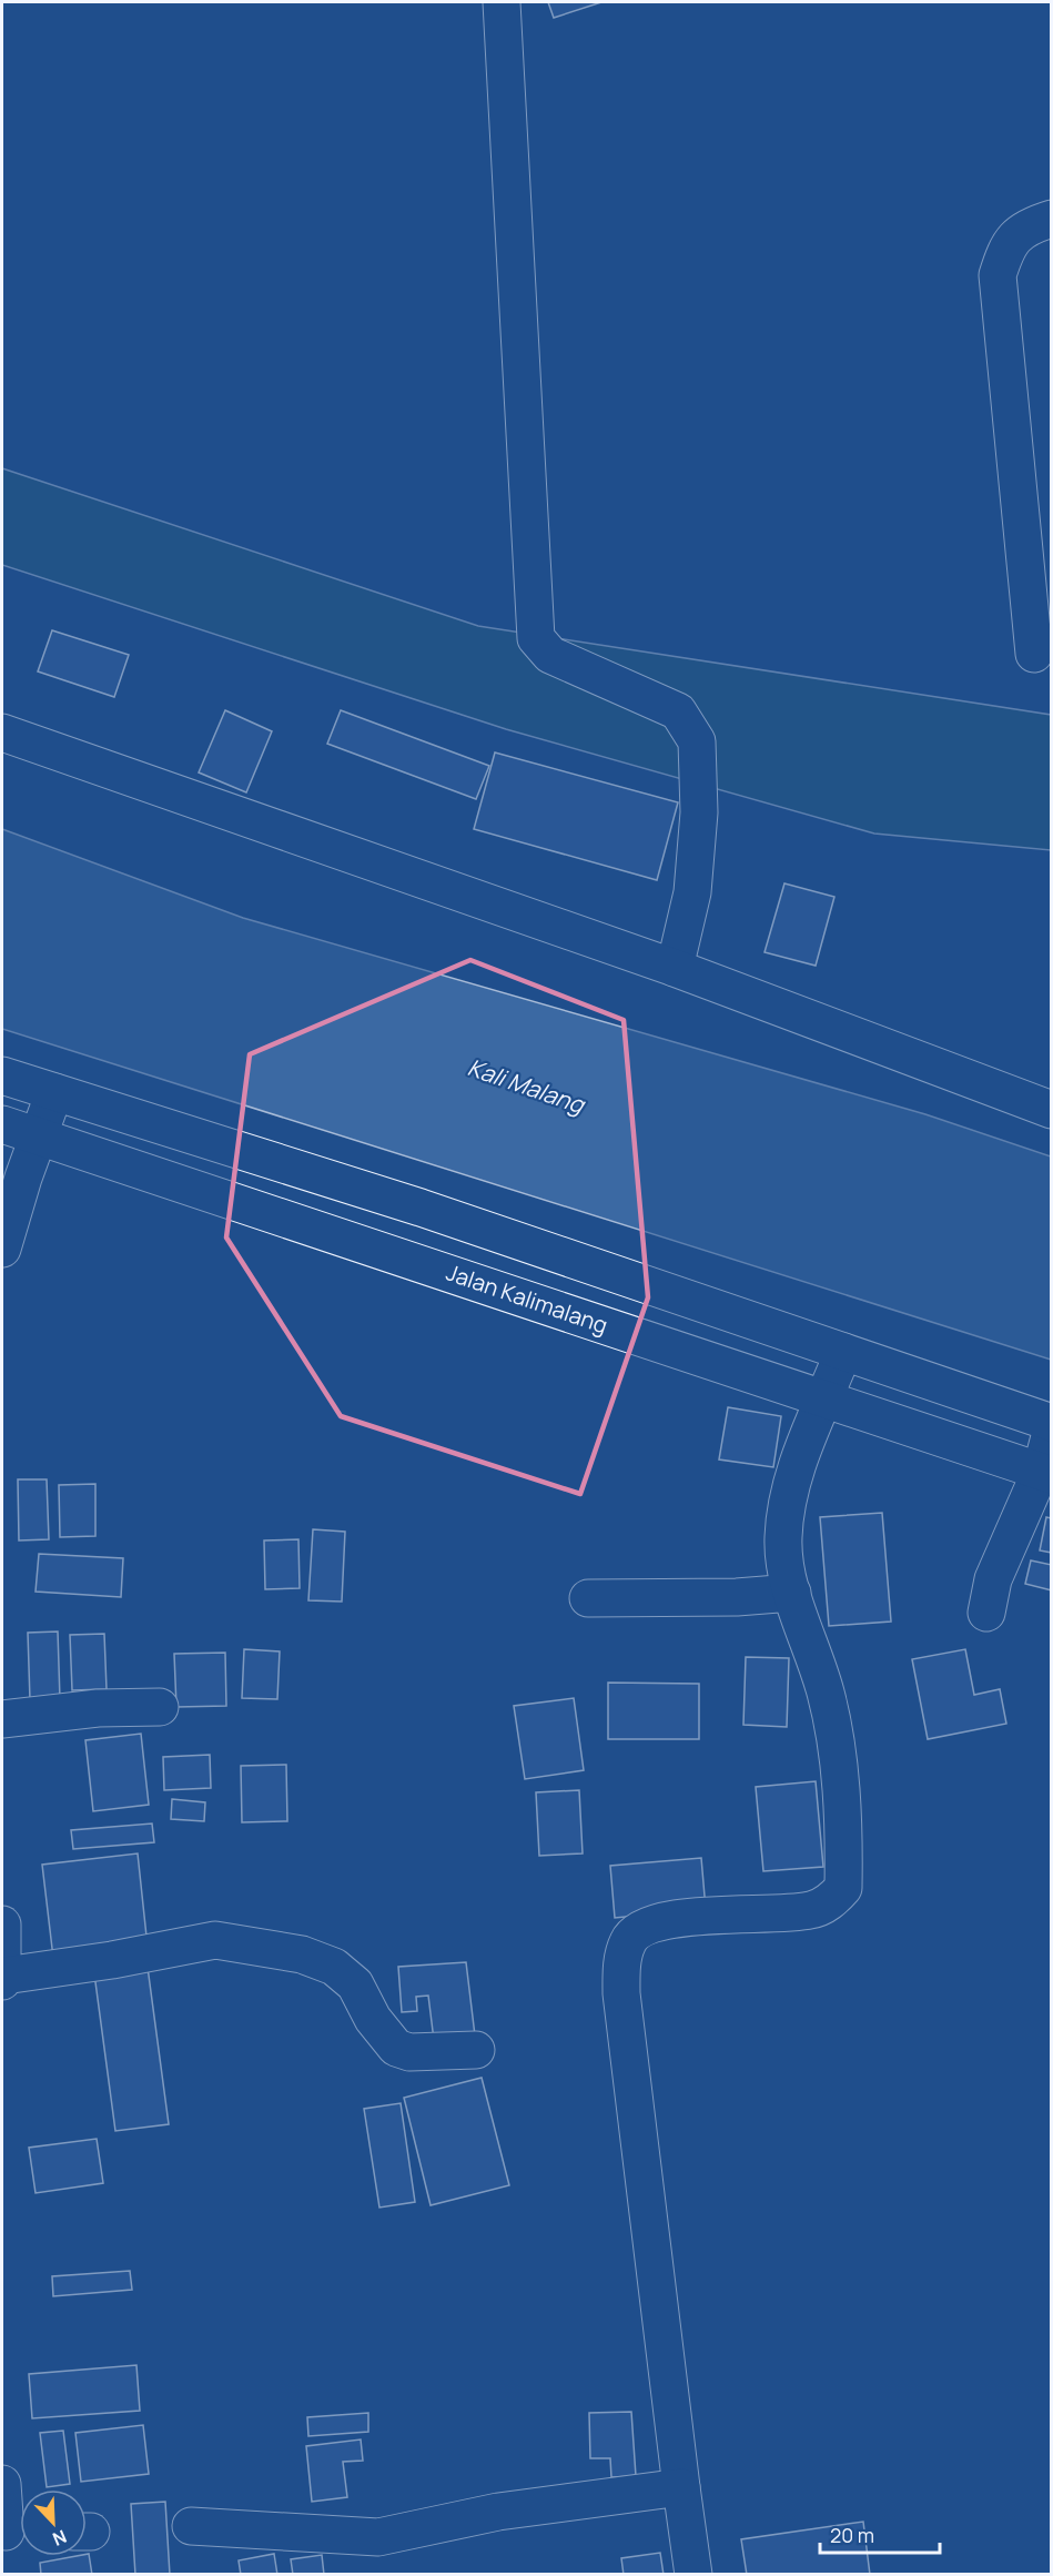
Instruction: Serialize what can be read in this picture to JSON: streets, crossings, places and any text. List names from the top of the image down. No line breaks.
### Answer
{"streets":{"street":["Jalan Kalimalang"]},"water":["Kali Malang"],"scale_bar":"20 m","north":"bottom right"}
